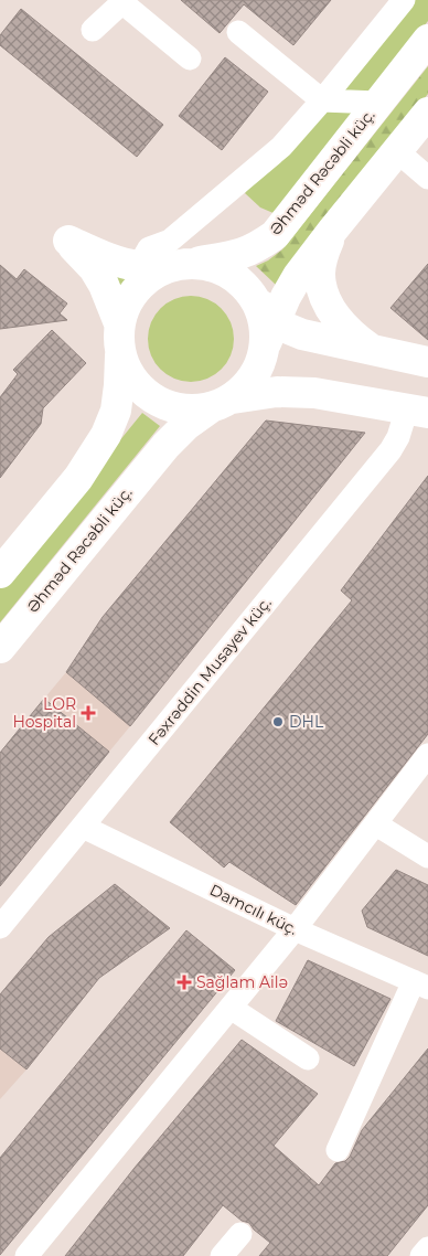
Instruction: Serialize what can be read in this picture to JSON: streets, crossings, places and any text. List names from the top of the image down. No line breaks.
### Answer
{"streets":{"main road":["Əhməd Rəcəbli küç."],"street":["Fəxrəddin Musayev küç.","Damcılı küç."]},"crossings":[["Fəxrəddin Musayev küç.","Damcılı küç."]],"places":{"health":["LOR Hospital","Sağlam Ailə"],"other":["DHL"]}}
